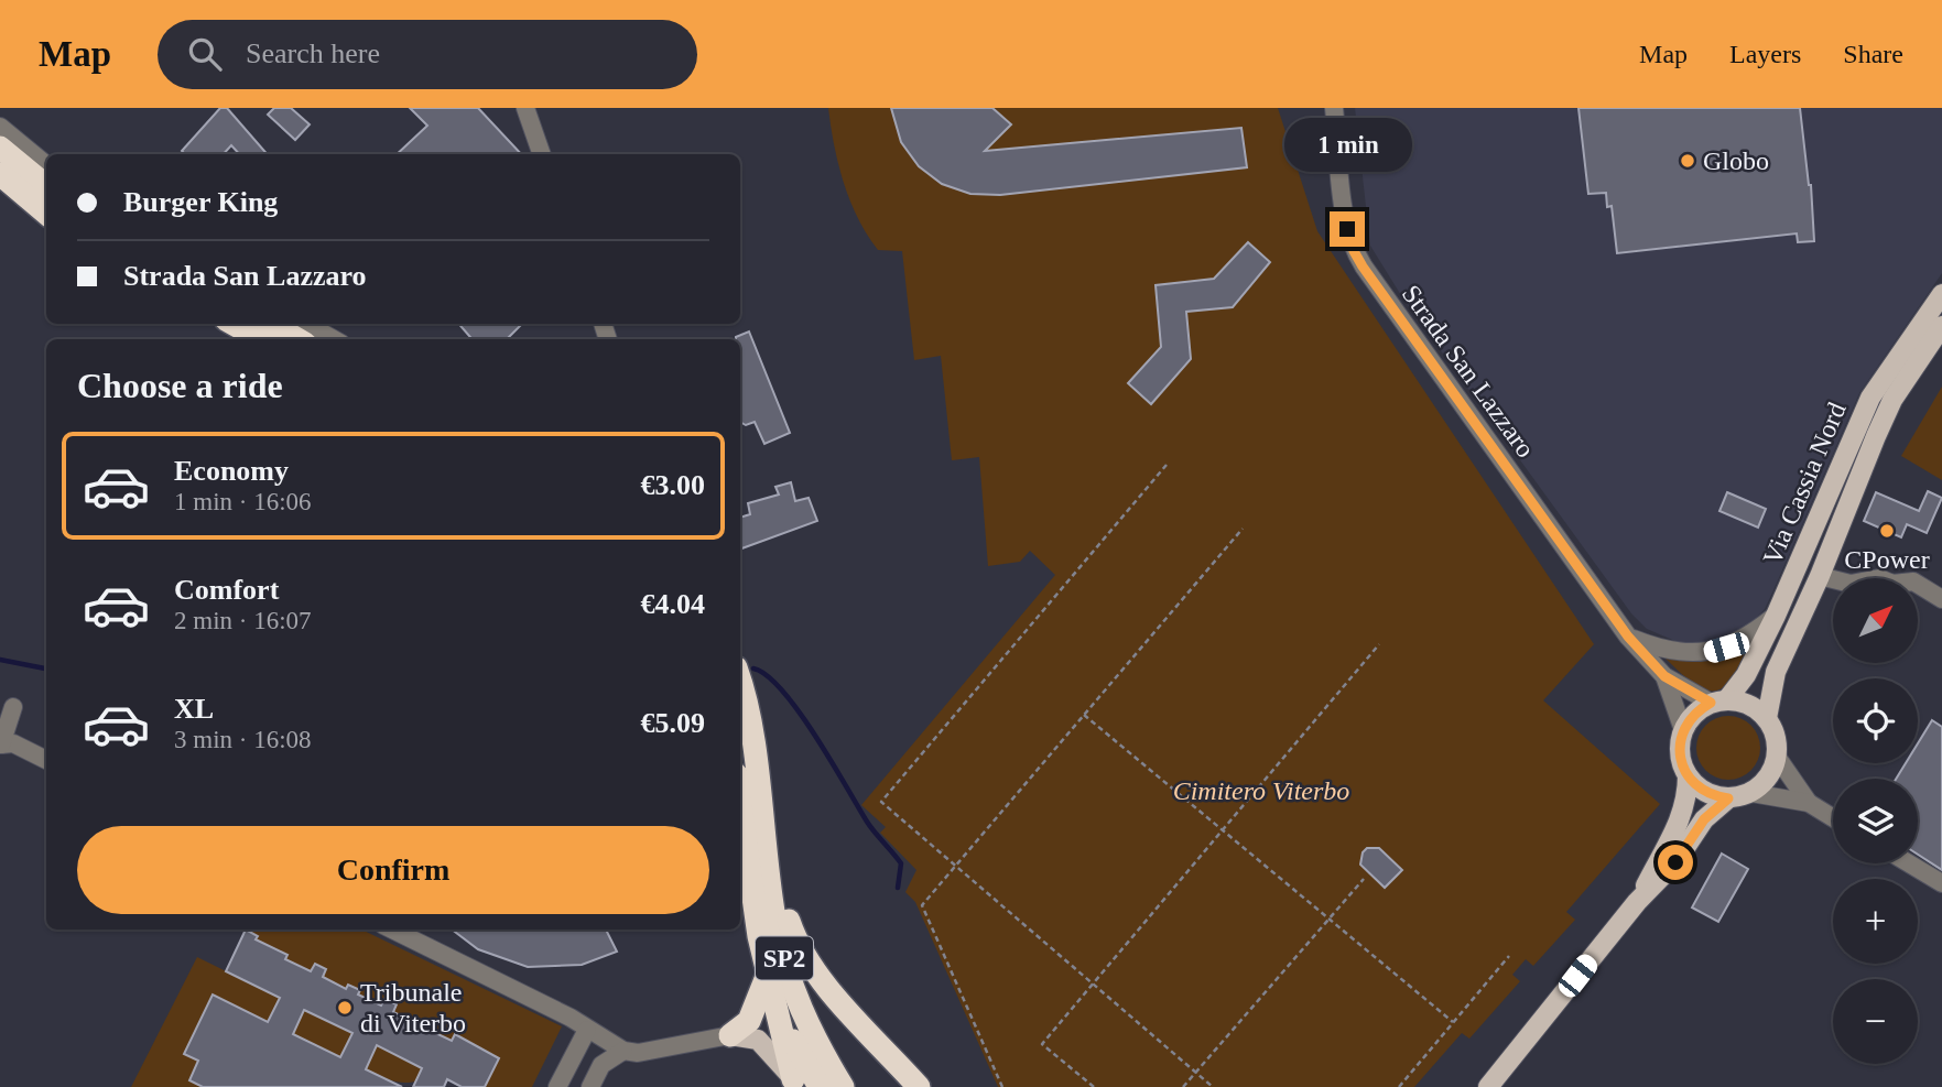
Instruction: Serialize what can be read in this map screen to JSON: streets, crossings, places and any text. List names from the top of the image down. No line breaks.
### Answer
{"streets":{"highway":["SP2"],"main road":["Via Cassia Nord"],"street":["Strada San Lazzaro"]},"crossings":[["Strada San Lazzaro","Via Cassia Nord"]],"parks":["Cimitero Viterbo"],"places":["Globo","CPower","Tribunale di Viterbo"],"north":"top right","page":{"header":"Map","search":"Search here","nav":["Map","Layers","Share"],"bubble":"1 min","banner":["Burger King","Strada San Lazzaro"],"heading":"Choose a ride","list":[{"name":"Economy","note":"1 min · 16:06","value":"€3.00"},{"name":"Comfort","note":"2 min · 16:07","value":"€4.04"},{"name":"XL","note":"3 min · 16:08","value":"€5.09"}],"map_buttons":["+","−"],"buttons":"Confirm"}}
